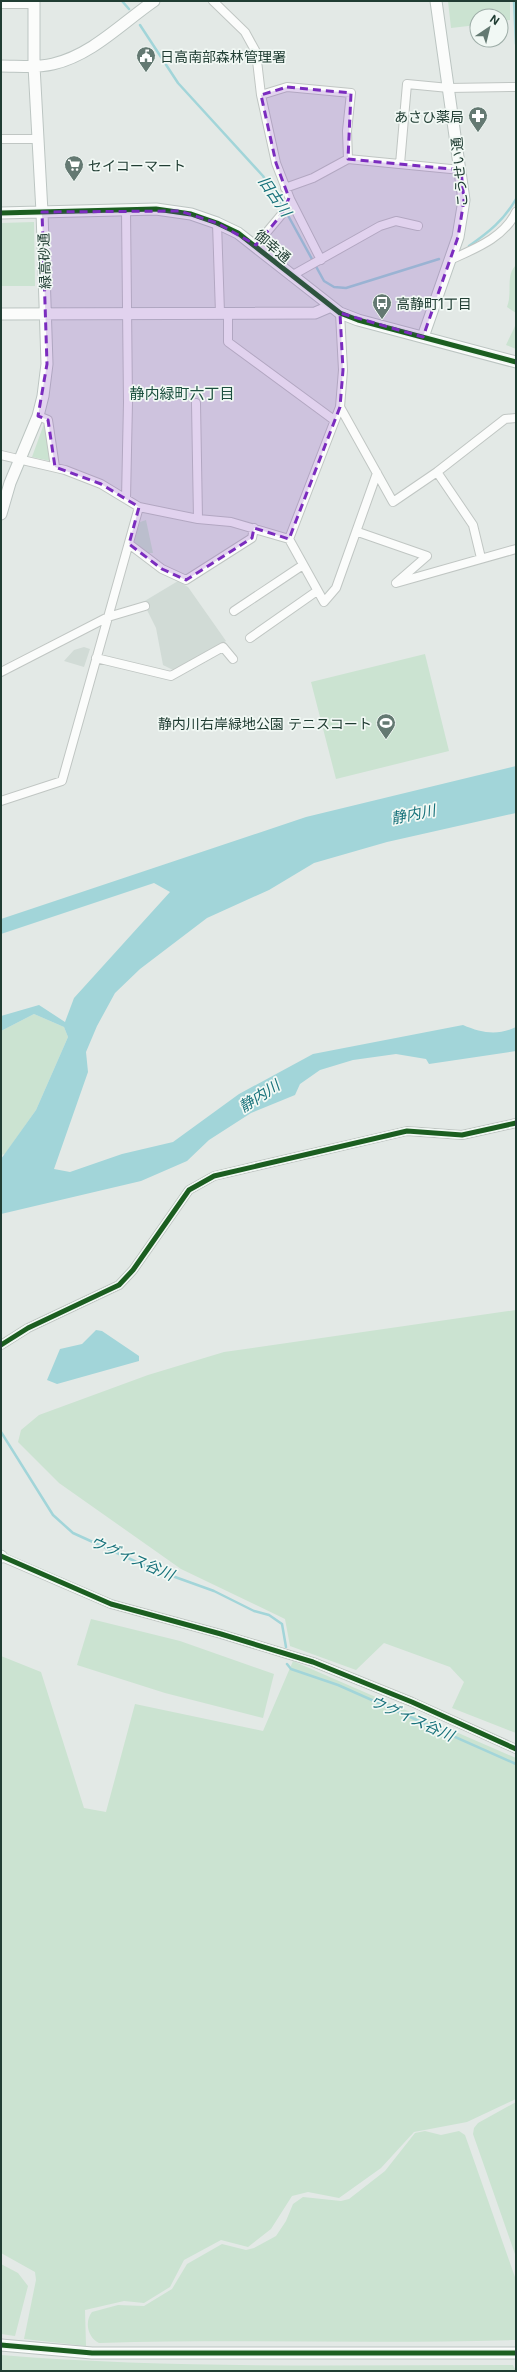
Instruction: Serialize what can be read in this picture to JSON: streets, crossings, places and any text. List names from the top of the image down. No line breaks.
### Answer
{"streets":{"street":["こうせい通","御幸通","緑高砂通"]},"crossings":[["こうせい通","御幸通"],["御幸通","緑高砂通"]],"districts":["静内緑町六丁目"],"water":["旧古川","静内川","ウグイス谷川"],"places":{"public building":["日高南部森林管理署"],"pharmacy":["あさひ薬局"],"supermarket":["セイコーマート"],"bus stop":["高静町1丁目"],"sports":["静内川右岸緑地公園 テニスコート"]},"north":"top right"}
